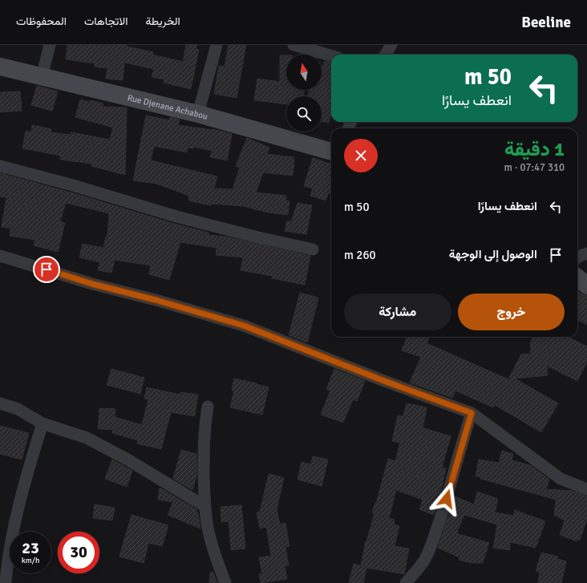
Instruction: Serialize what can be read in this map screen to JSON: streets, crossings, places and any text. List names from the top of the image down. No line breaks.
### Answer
{"streets":{"main road":["Rue Djenane Achabou"]},"north":"top","page":{"header":"Beeline","nav":["الخريطة","الاتجاهات","المحفوظات"],"turn":["50 m","انعطف يسارًا"],"heading":["1 دقيقة","310 m · 07:47"],"list":[{"name":"انعطف يسارًا","value":"50 m"},{"name":"الوصول إلى الوجهة","value":"260 m"}],"buttons":["خروج","مشاركة"],"speed":"23 km/h","limit":"30"}}
